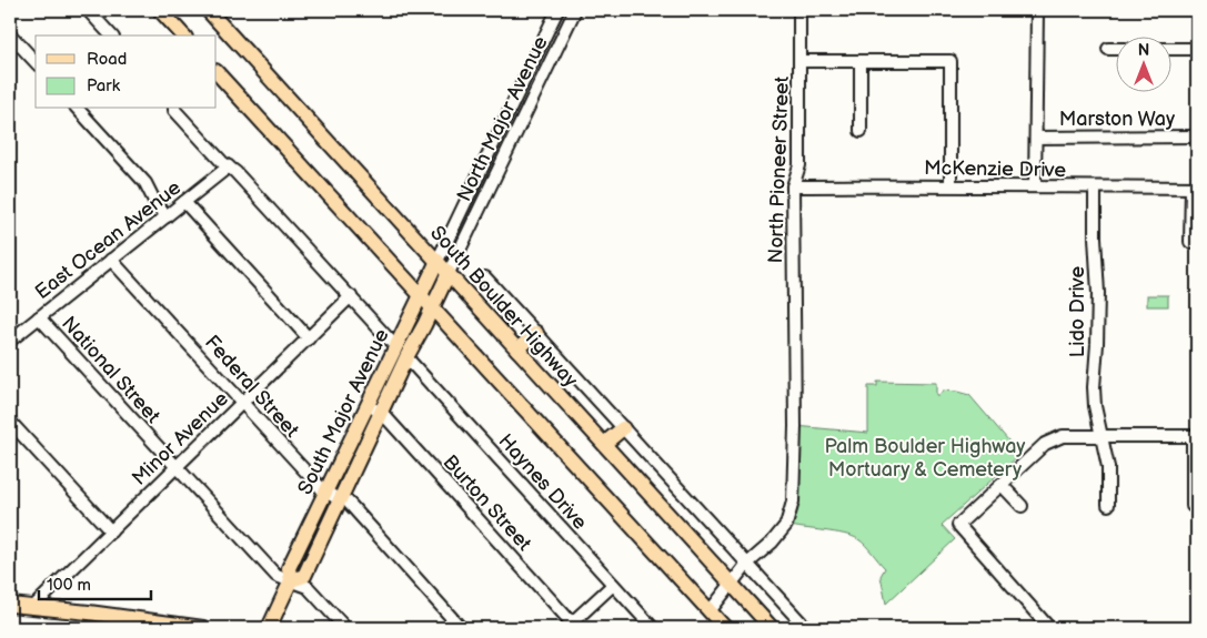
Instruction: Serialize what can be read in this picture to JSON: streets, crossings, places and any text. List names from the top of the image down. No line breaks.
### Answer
{"streets":{"main road":["South Boulder Highway","South Major Avenue"],"street":["North Major Avenue","Marston Way","McKenzie Drive","North Pioneer Street","East Ocean Avenue","Lido Drive","National Street","Federal Street","Minor Avenue","Haynes Drive","Burton Street"]},"crossings":[["North Major Avenue","South Boulder Highway"],["North Major Avenue","South Major Avenue"],["McKenzie Drive","North Pioneer Street"],["McKenzie Drive","Lido Drive"],["North Pioneer Street","South Boulder Highway"],["East Ocean Avenue","National Street"],["East Ocean Avenue","Federal Street"],["South Boulder Highway","South Major Avenue"],["National Street","South Major Avenue"],["National Street","Minor Avenue"],["Federal Street","South Major Avenue"],["Federal Street","Minor Avenue"],["South Major Avenue","Haynes Drive"],["South Major Avenue","Burton Street"]],"parks":["Palm Boulder Highway Mortuary & Cemetery"],"legend":["Road","Park"],"scale_bar":"100 m","north":"top"}
